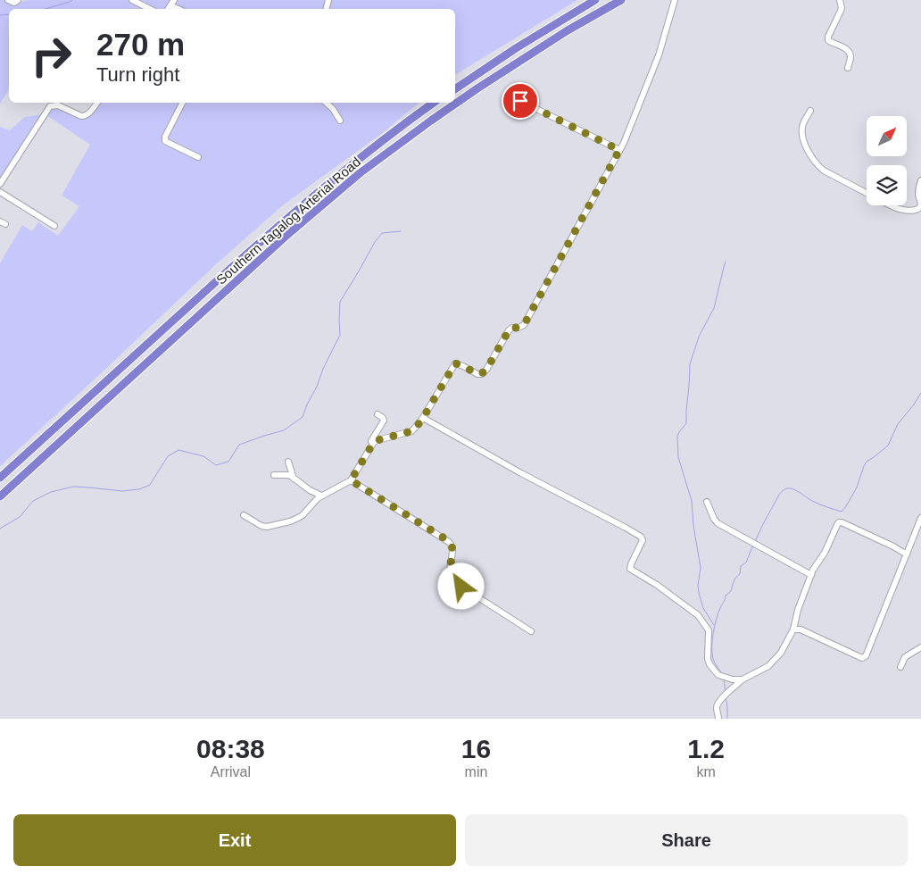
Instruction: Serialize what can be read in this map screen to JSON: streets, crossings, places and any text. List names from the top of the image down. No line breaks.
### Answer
{"streets":{"highway":["Southern Tagalog Arterial Road"]},"north":"top right","page":{"turn":["270 m","Turn right"],"eta":["08:38","Arrival","16","min","1.2","km"],"buttons":["Exit","Share"]}}
